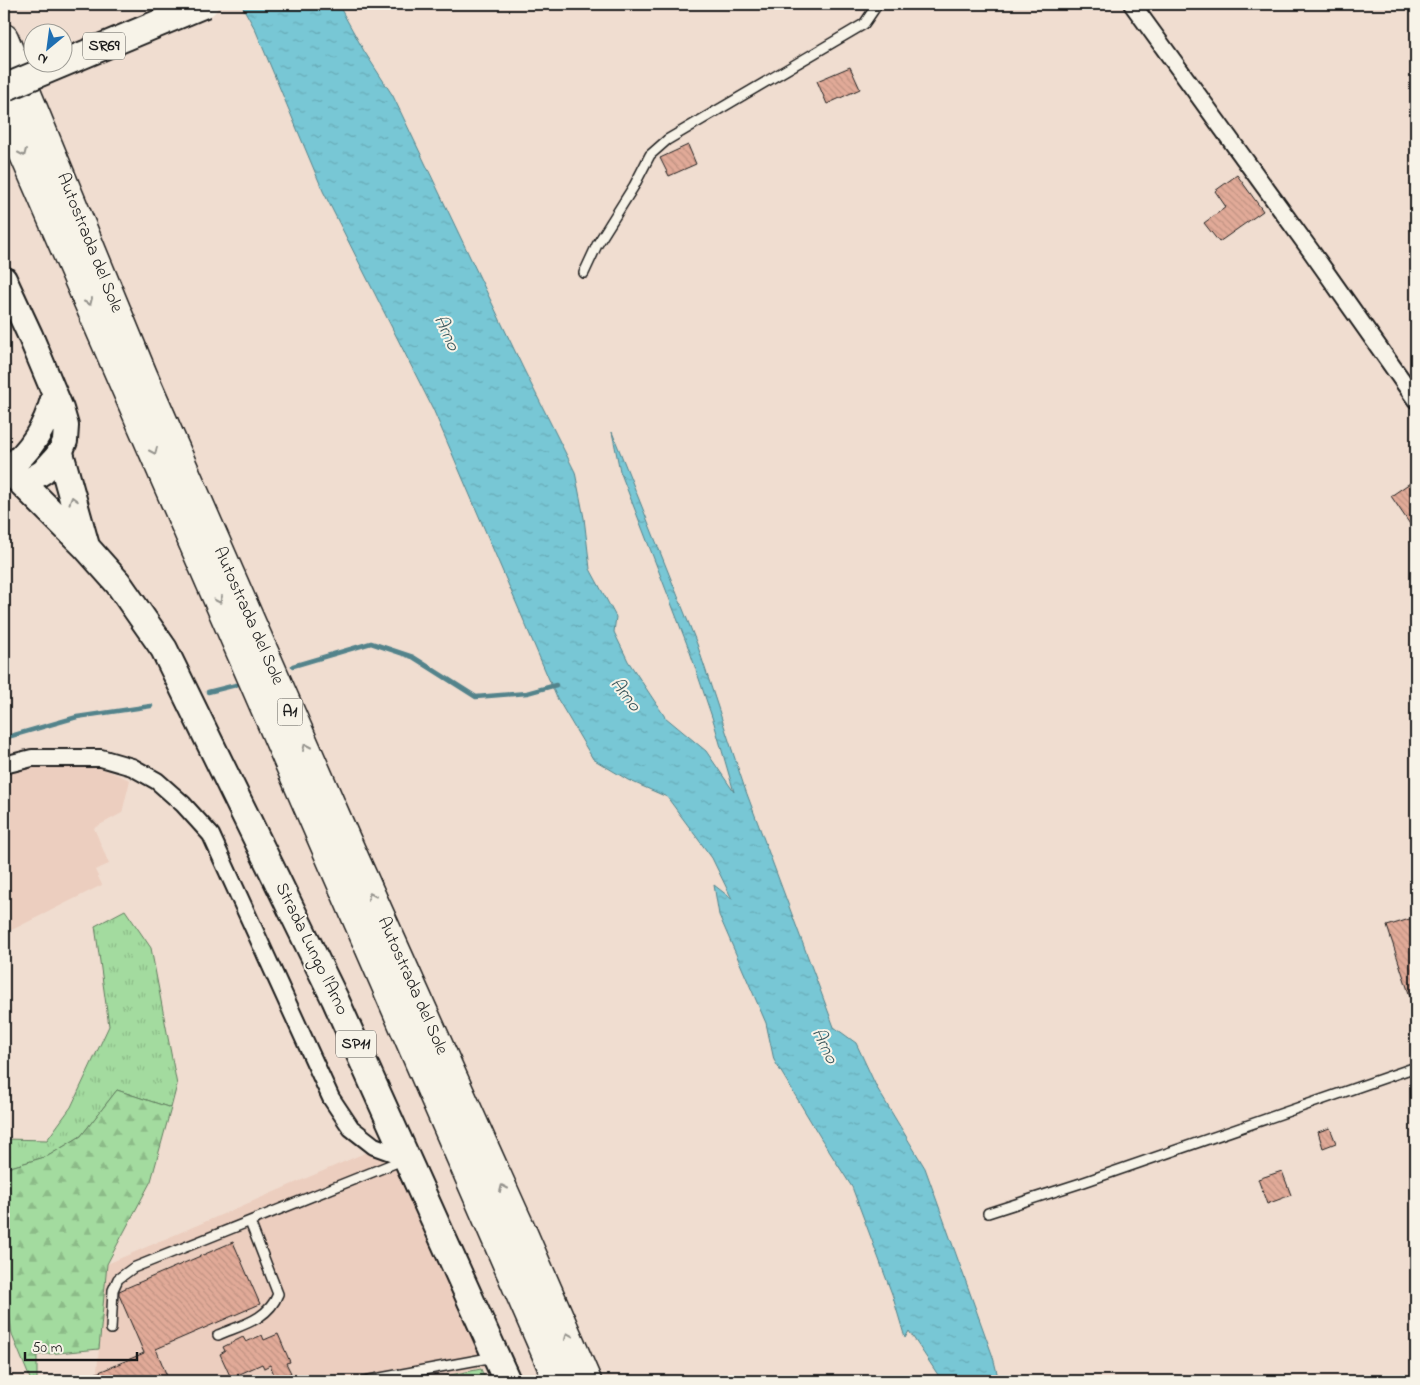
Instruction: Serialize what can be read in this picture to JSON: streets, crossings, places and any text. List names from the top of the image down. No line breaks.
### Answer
{"streets":{"highway":["Autostrada del Sole","A1"],"main road":["SR69","Strada Lungo l'Arno","SP11"]},"water":["Arno"],"scale_bar":"50 m","north":"bottom left"}
